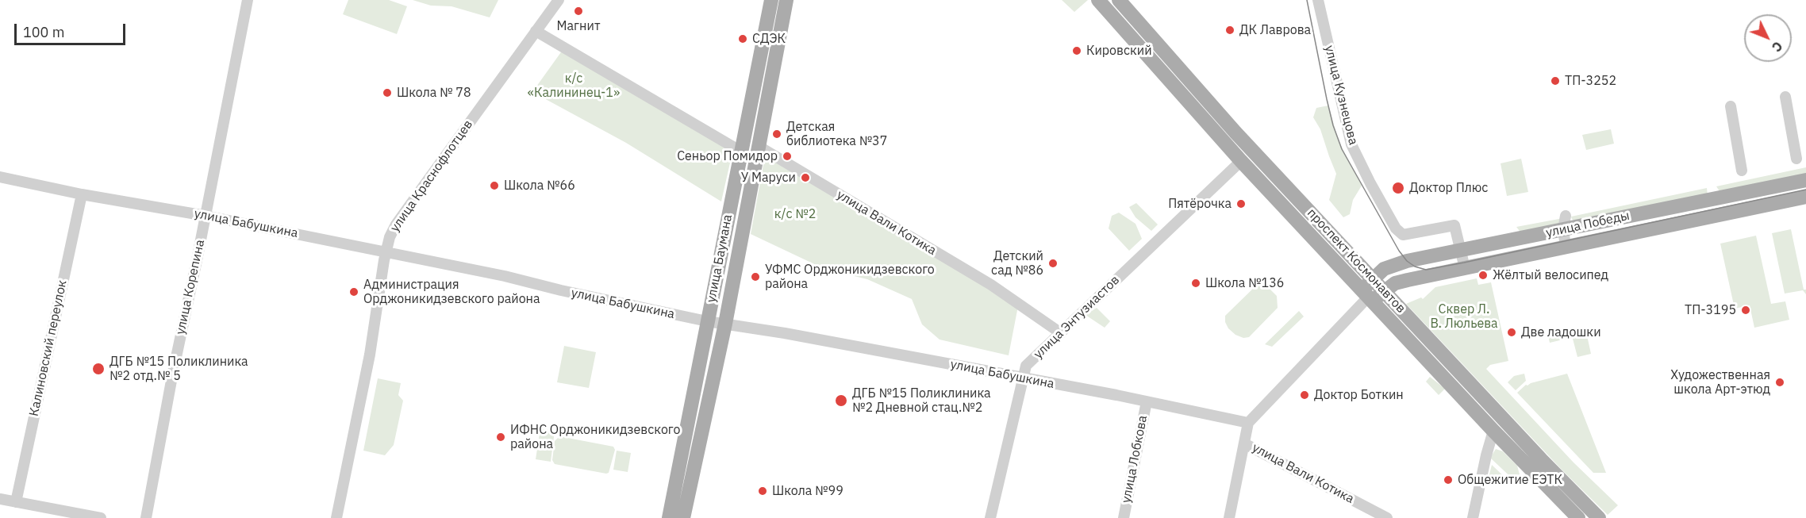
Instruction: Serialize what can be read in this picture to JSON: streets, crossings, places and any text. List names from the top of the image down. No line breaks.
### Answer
{"streets":{"main road":["улица Победы","улица Баумана","проспект Космонавтов"],"street":["улица Кузнецова","улица Краснофлотцев","улица Вали Котика","улица Бабушкина","улица Корепина","улица Энтузиастов","Калиновский переулок","улица Лобкова"]},"crossings":[["улица Кузнецова","улица Победы"],["улица Краснофлотцев","улица Бабушкина"],["улица Вали Котика","улица Баумана"],["улица Вали Котика","улица Энтузиастов"],["улица Бабушкина","улица Баумана"],["улица Бабушкина","улица Корепина"],["улица Бабушкина","улица Энтузиастов"],["улица Бабушкина","Калиновский переулок"],["улица Бабушкина","улица Лобкова"],["улица Победы","проспект Космонавтов"],["проспект Космонавтов","улица Энтузиастов"]],"parks":["к/с «Калининец-1»","к/с №2","Сквер Л. В. Люльева"],"places":["Магнит","ДК Лаврова","СДЭК","Кировский","ТП-3252","Школа № 78","Детская библиотека №37","Сеньор Помидор","У Маруси","Школа №66","Доктор Плюс","Пятёрочка","Детский сад №86","Жёлтый велосипед","УФМС Орджоникидзевского района","Школа №136","Администрация Орджоникидзевского района","ТП-3195","Две ладошки","ДГБ №15 Поликлиника №2 отд.№ 5","Художественная школа Арт-этюд","Доктор Боткин","ДГБ №15 Поликлиника №2 Дневной стац.№2","ИФНС Орджоникидзевского района","Общежитие ЕЭТК","Школа №99"],"scale_bar":"100 m","north":"bottom right"}
